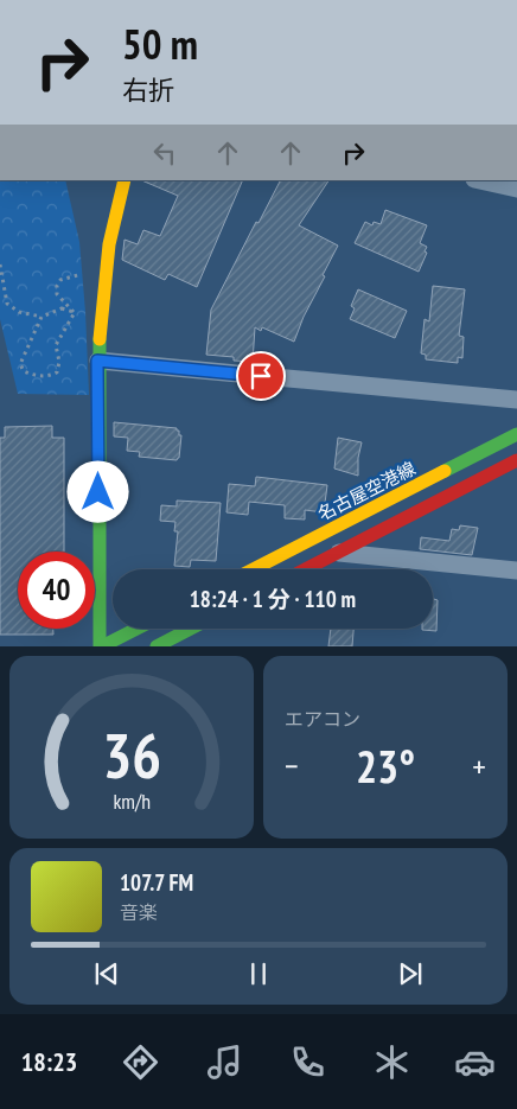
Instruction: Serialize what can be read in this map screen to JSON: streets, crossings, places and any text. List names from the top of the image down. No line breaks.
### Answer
{"streets":{"main road":["名古屋空港線"]},"page":{"turn":["50 m","右折"],"limit":"40","trip":"18:24 · 1 分 · 110 m","tile":"エアコン","heat":["−","23°","+"],"song":["107.7 FM","音楽"],"tabs":"18:23","gauge":["36","km/h"]}}
